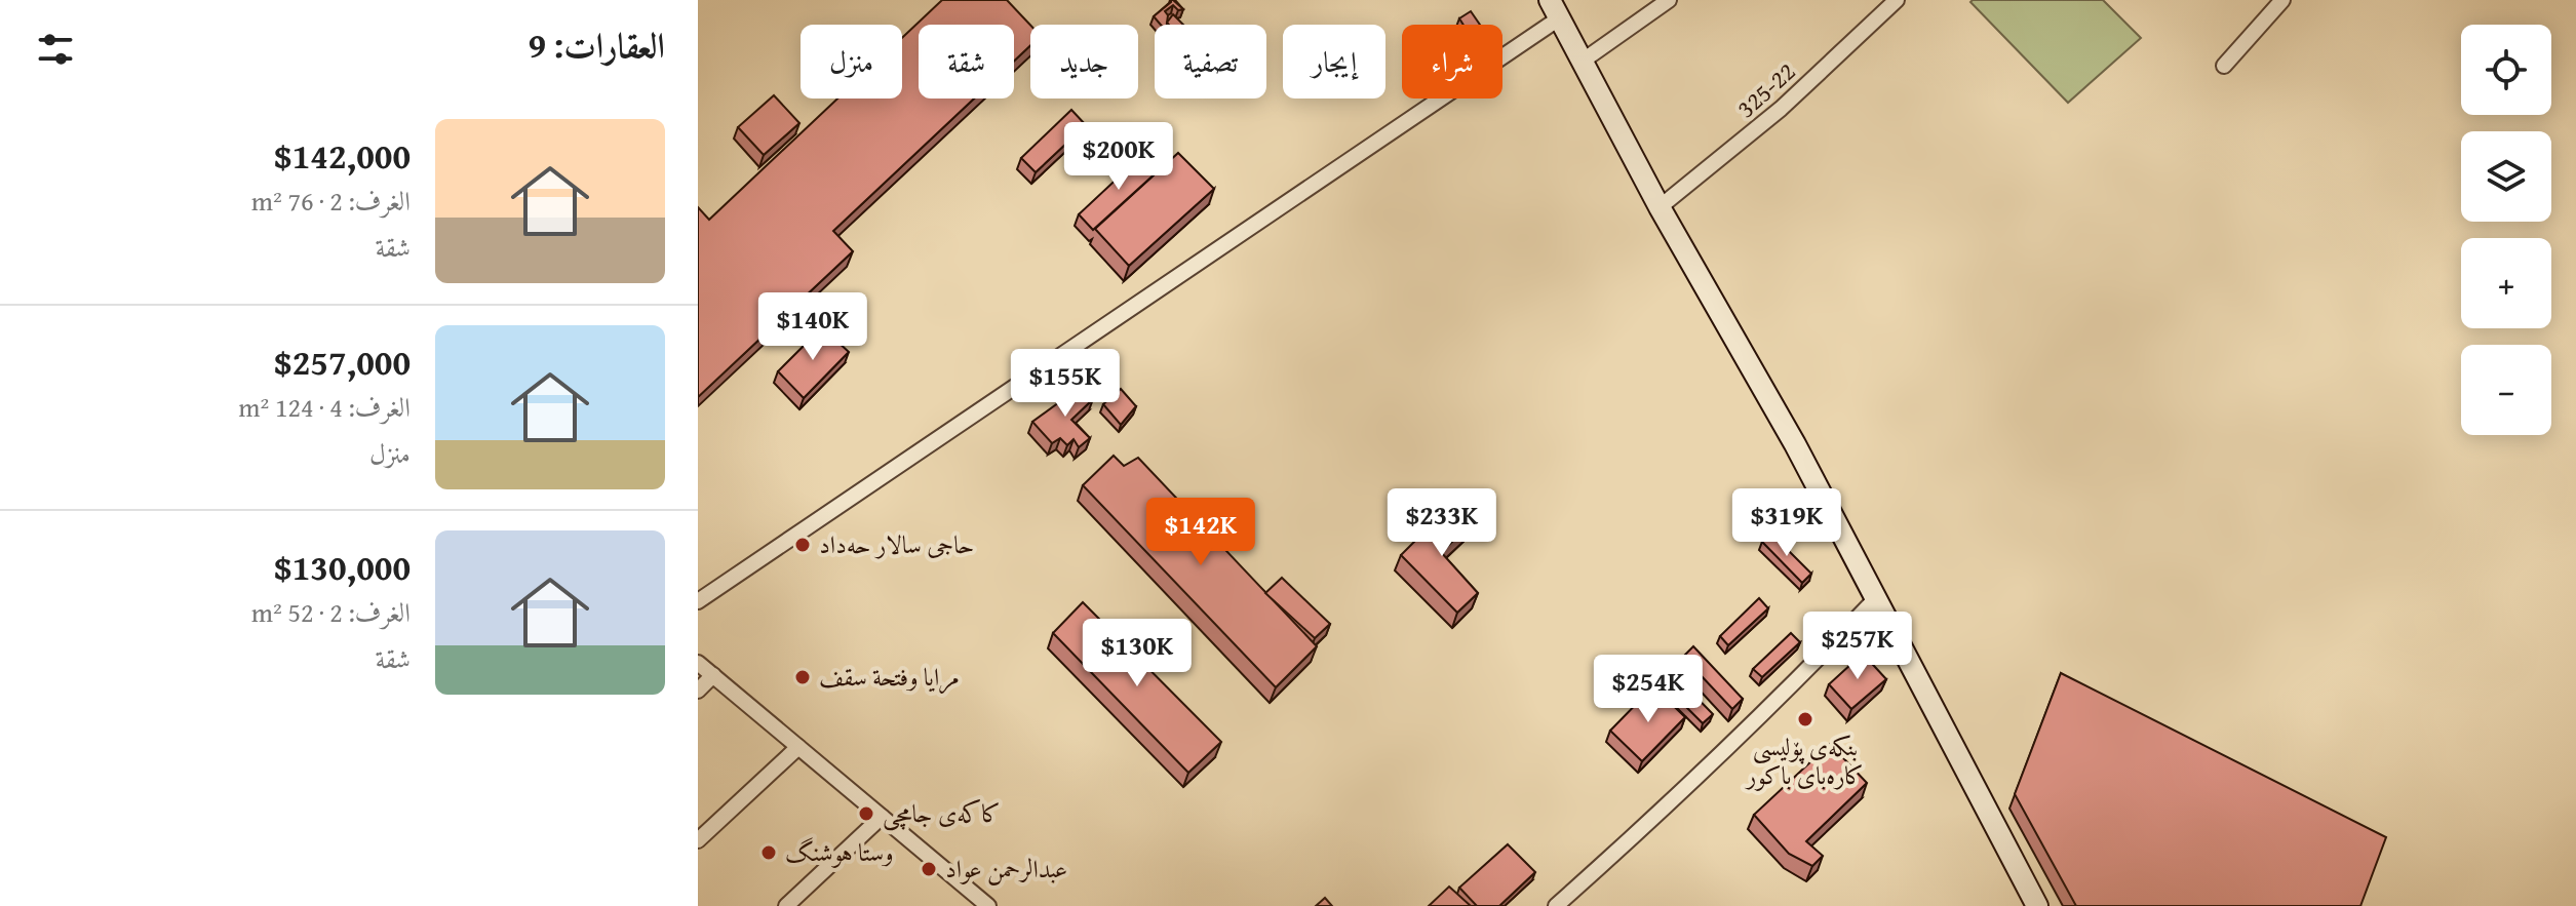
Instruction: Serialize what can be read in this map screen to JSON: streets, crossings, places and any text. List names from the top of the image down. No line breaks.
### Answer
{"streets":{"street":["325-22"]},"places":["حاجی سالار حەداد","مرايا وفتحة سقف","بنکەی پۆلیسی کارەبای باکور","کاکەی جامچی","وستا هوشنگ","عبدالرحمن عواد"],"page":{"heading":"العقارات: 9","map_buttons":["+","−"],"chip":["شراء","إيجار","تصفية","جديد","شقة","منزل"],"list":[{"name":"$142,000","note":"الغرف: 2 · 76 m² · شقة"},{"name":"$257,000","note":"الغرف: 4 · 124 m² · منزل"},{"name":"$130,000","note":"الغرف: 2 · 52 m² · شقة"}],"price":["$200K","$140K","$155K","$233K","$319K","$142K","$257K","$130K","$254K"]}}
